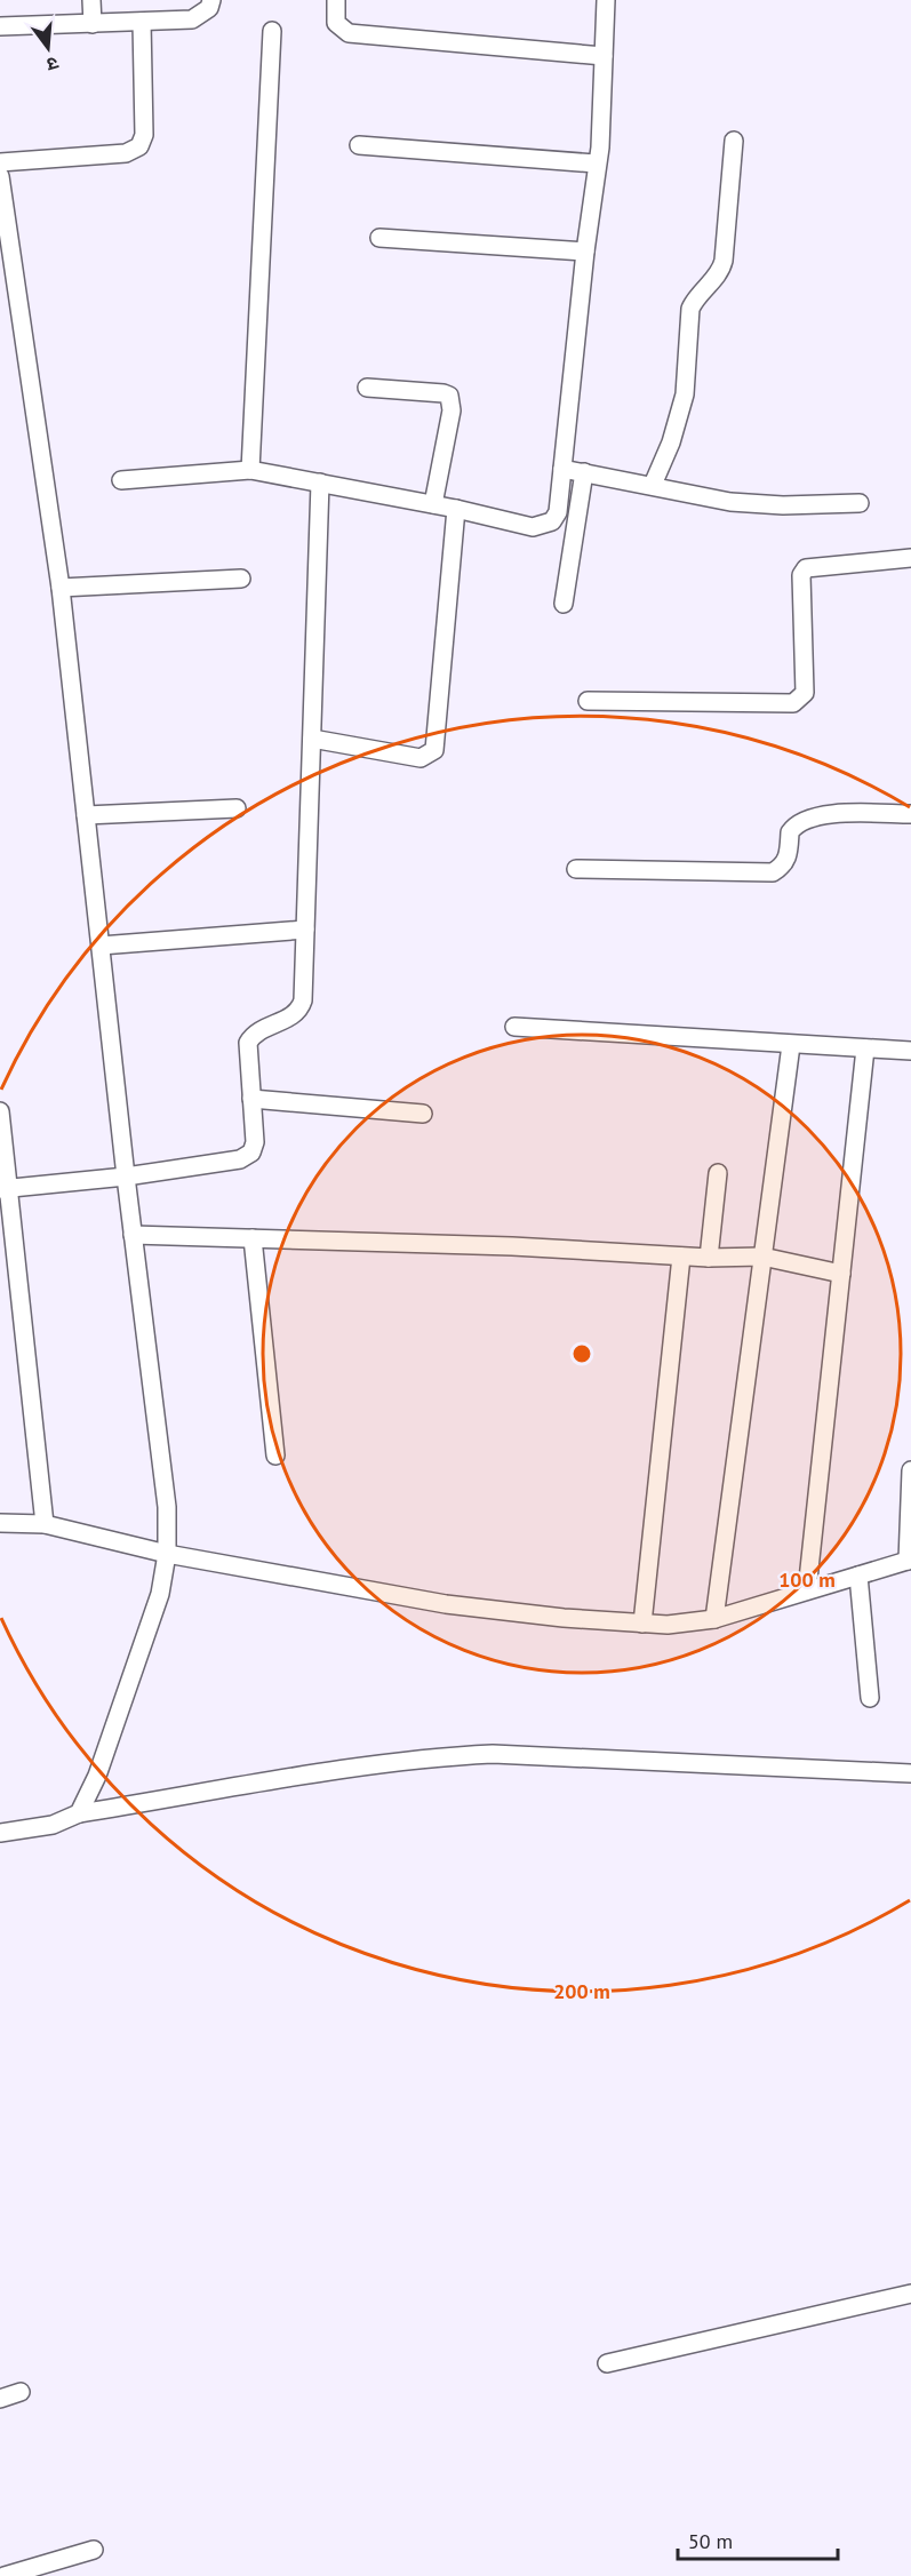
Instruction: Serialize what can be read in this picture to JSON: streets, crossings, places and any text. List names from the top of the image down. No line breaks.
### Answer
{"scale_bar":"50 m","north":"bottom","rings":["100 m","200 m"]}
